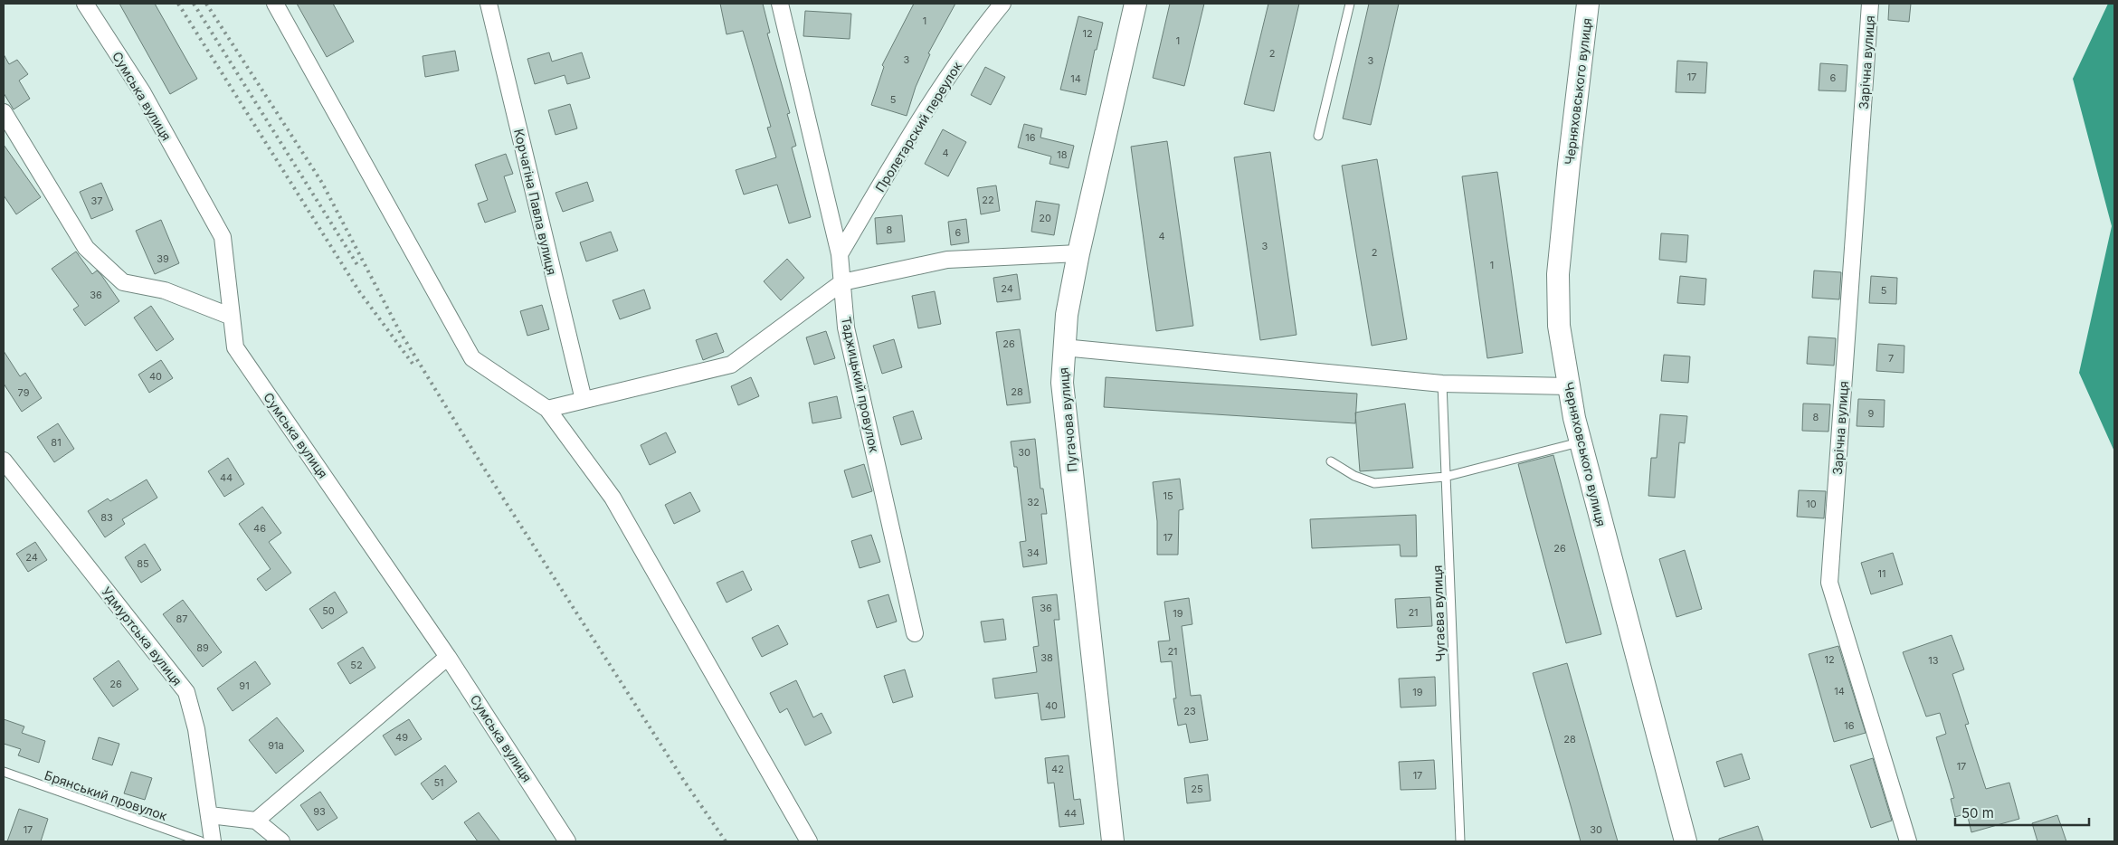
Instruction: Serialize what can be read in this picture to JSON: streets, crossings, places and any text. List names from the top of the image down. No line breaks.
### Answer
{"streets":{"street":["Зарічна вулиця","Черняховського вулиця","Сумська вулиця","Пролетарский переулок","Корчагіна Павла вулиця","Таджицький провулок","Пугачова вулиця","Удмуртська вулиця"],"lane":["Чугаєва вулиця","Брянський провулок"]},"crossings":[["Пролетарский переулок","Таджицький провулок"]],"house_numbers":["1","12","1","2","3","3","17","6","14","5","16","4","18","22","37","20","8","6","4","3","2","39","1","24","5","36","26","7","40","28","79","9","8","81","30","44","15","32","10","83","46","17","26","34","24","85","11","36","50","21","19","87","89","21","38","12","13","52","26","91","14","19","40","23","16","49","28","91а","17","42","17","51","25","93","44","17","30"],"scale_bar":"50 m"}
